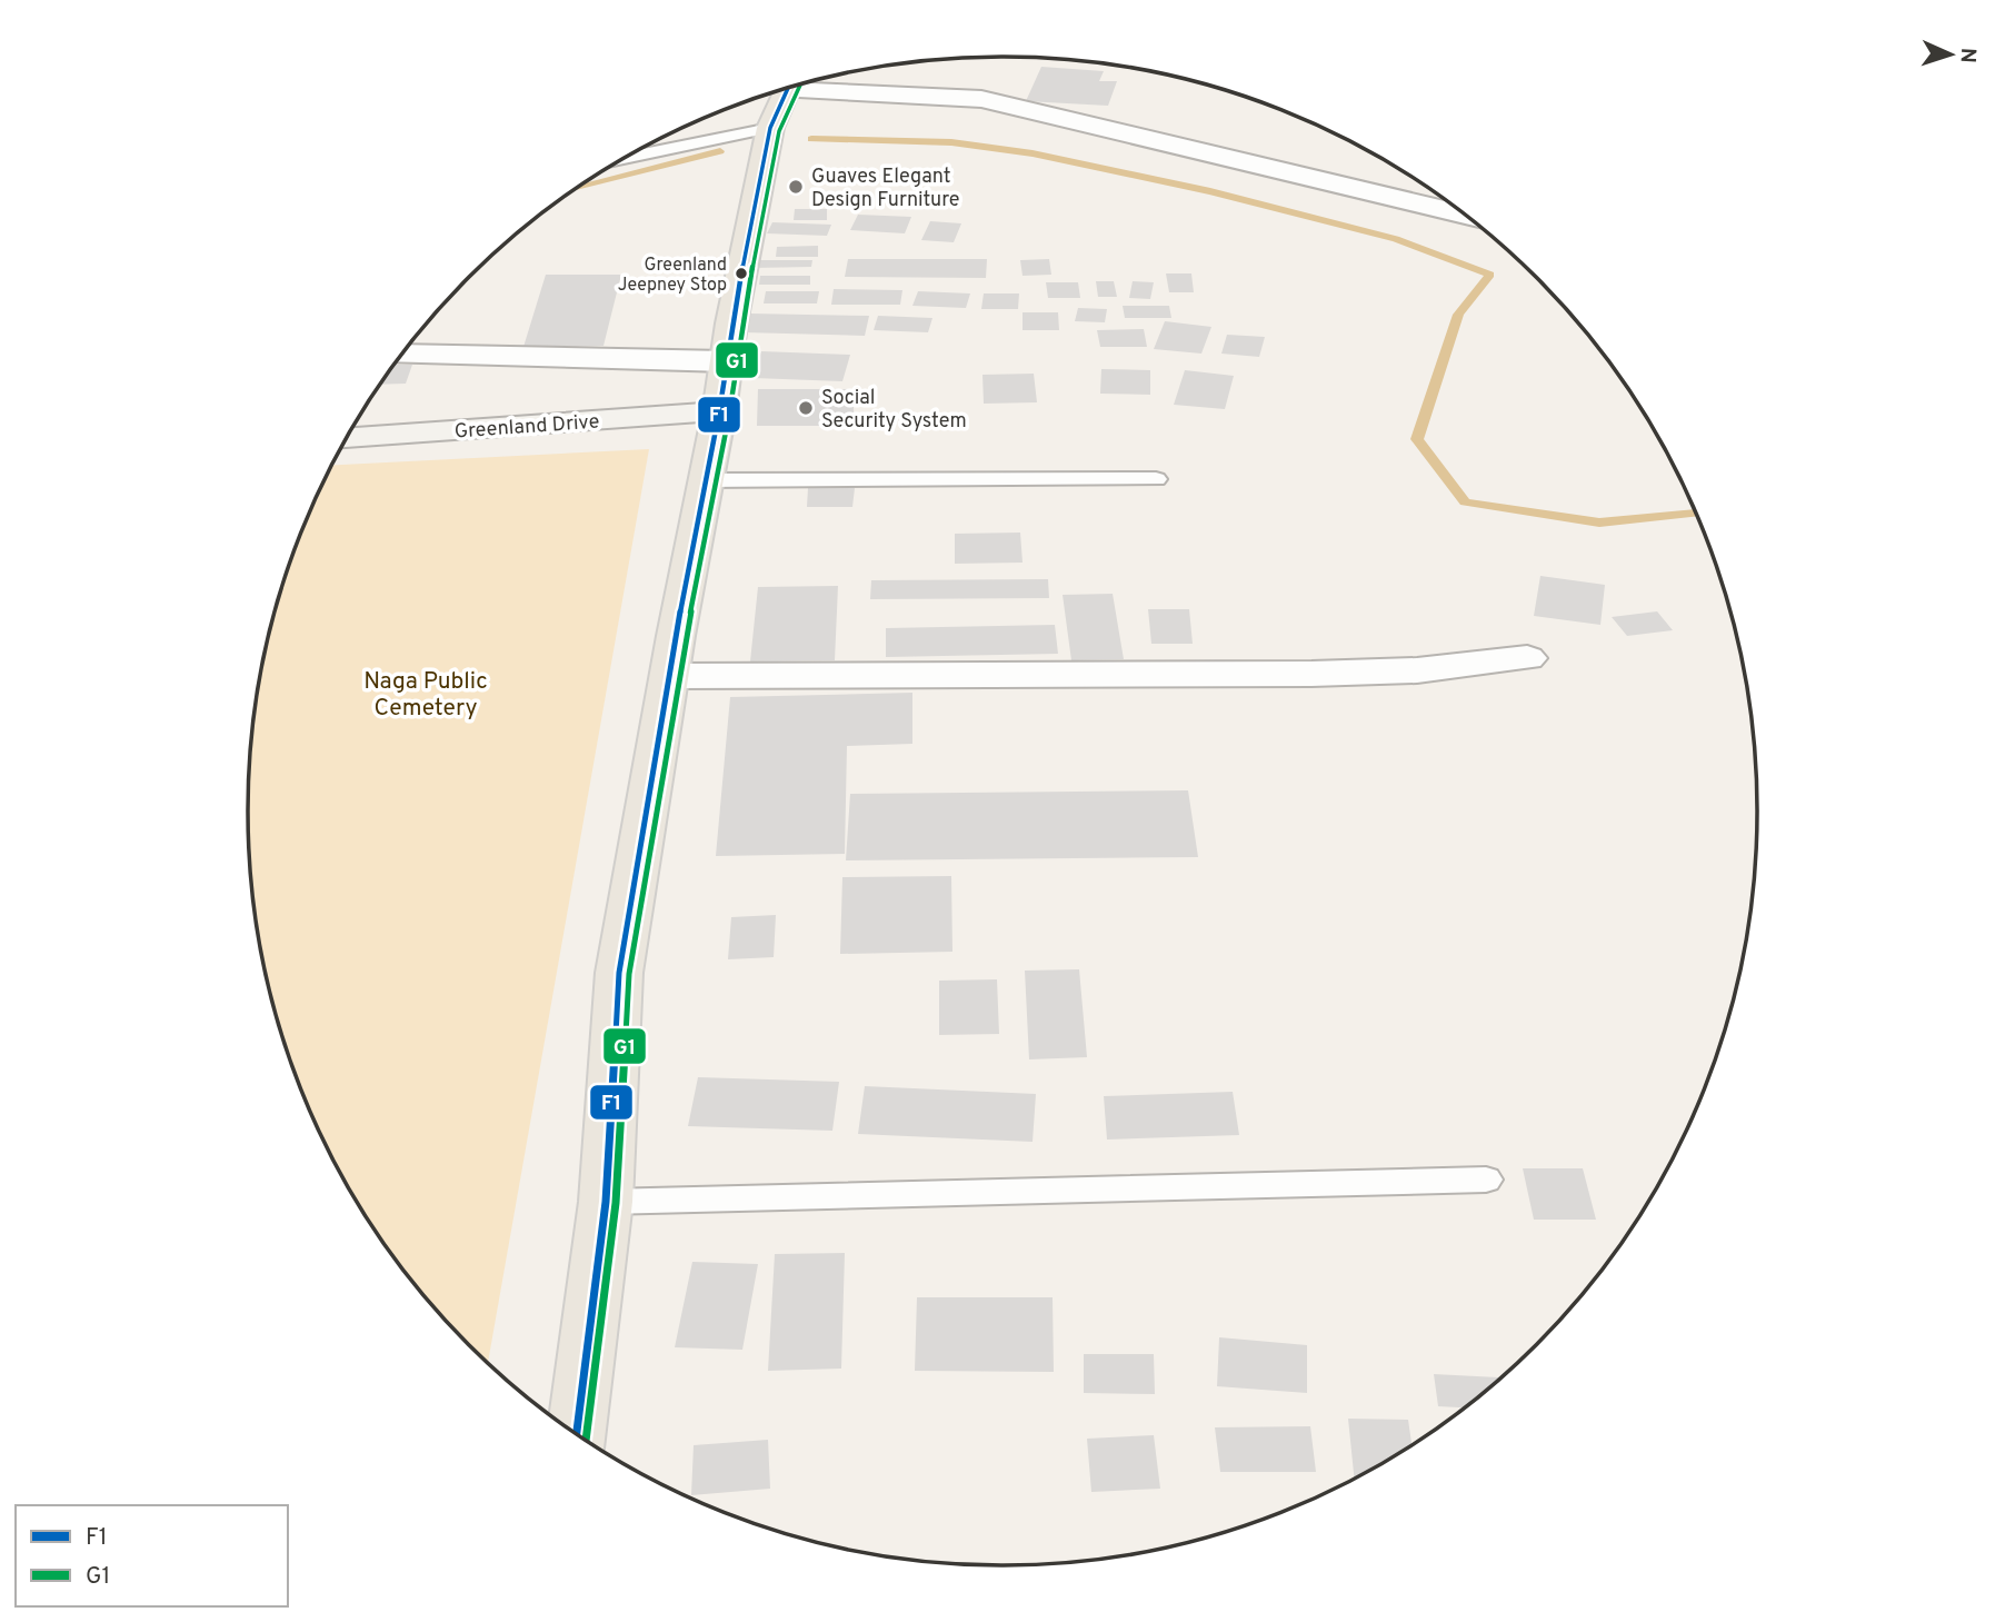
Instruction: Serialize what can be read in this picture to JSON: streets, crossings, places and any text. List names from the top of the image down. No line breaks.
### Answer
{"streets":{"street":["Greenland Drive"]},"parks":["Naga Public Cemetery"],"places":["Guaves Elegant Design Furniture","Greenland Jeepney Stop","Social Security System"],"lines":["transit line G1","transit line F1"],"legend":["F1","G1"],"north":"right"}
